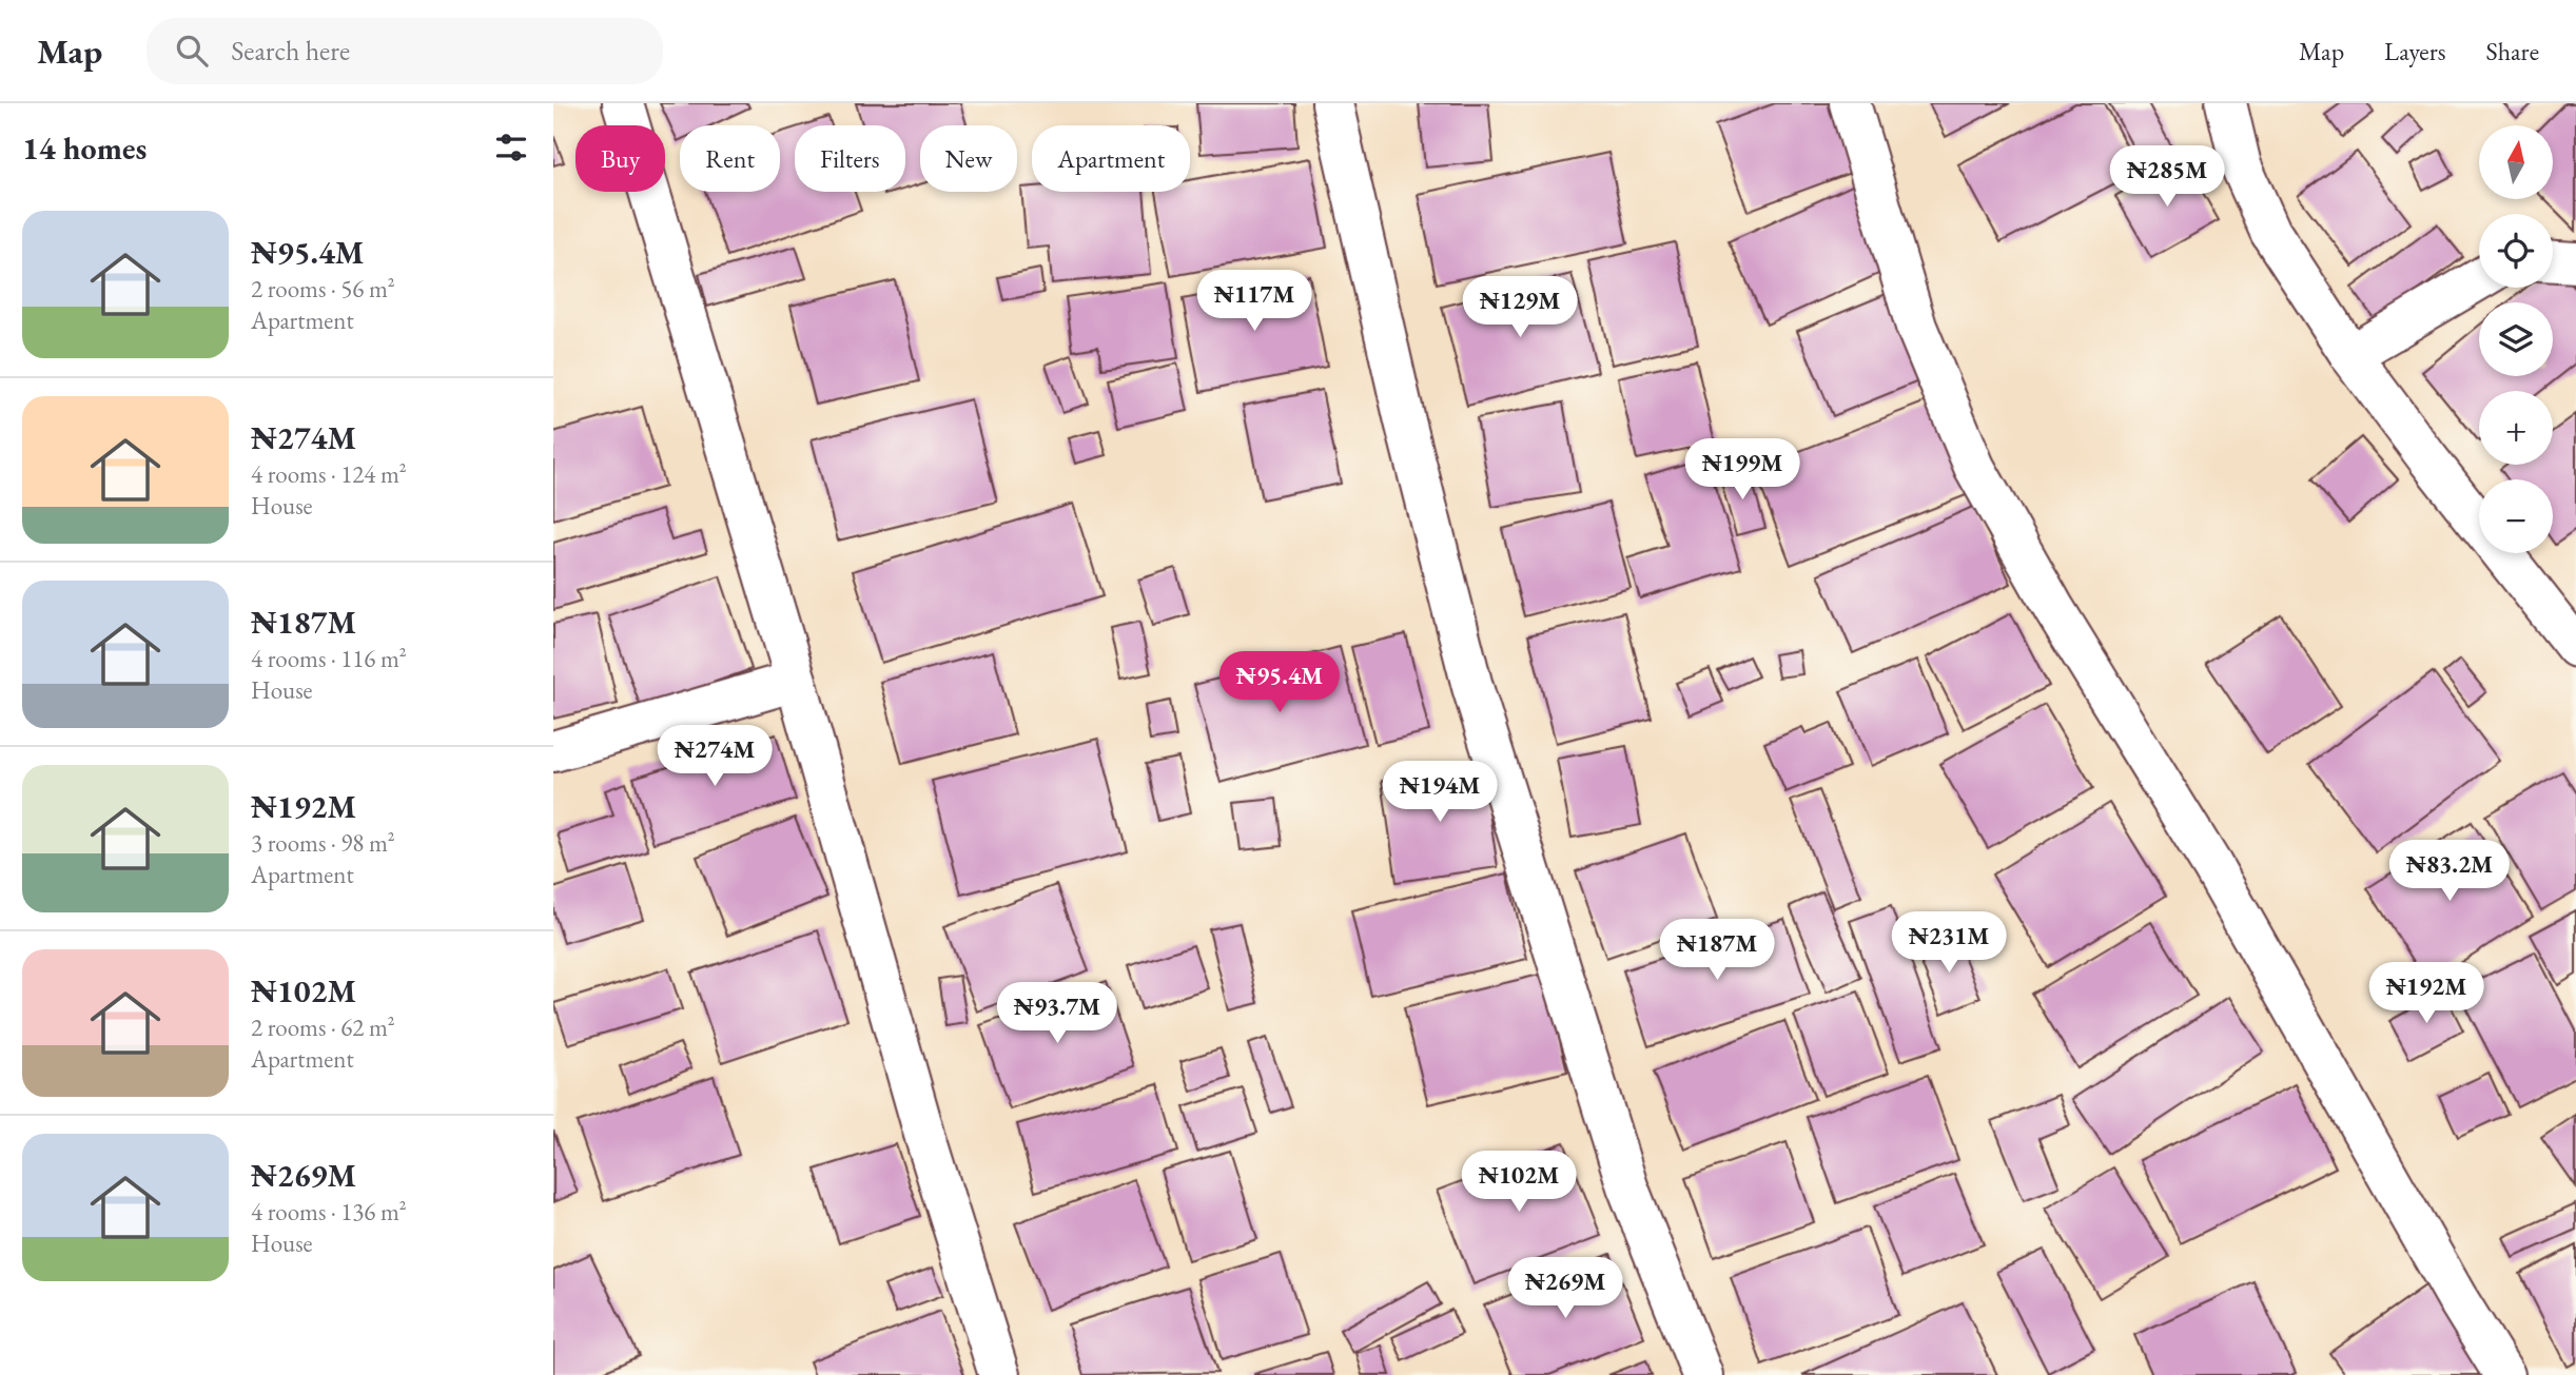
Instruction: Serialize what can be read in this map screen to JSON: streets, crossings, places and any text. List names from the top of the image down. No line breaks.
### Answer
{"north":"top","page":{"header":"Map","search":"Search here","nav":["Map","Layers","Share"],"heading":"14 homes","map_buttons":["+","−"],"chip":["Buy","Rent","Filters","New","Apartment"],"price":["₦285M","₦117M","₦129M","₦199M","₦95.4M","₦274M","₦194M","₦83.2M","₦231M","₦187M","₦192M","₦93.7M","₦102M","₦269M"],"list":[{"name":"₦95.4M","note":"2 rooms · 56 m² · Apartment"},{"name":"₦274M","note":"4 rooms · 124 m² · House"},{"name":"₦187M","note":"4 rooms · 116 m² · House"},{"name":"₦192M","note":"3 rooms · 98 m² · Apartment"},{"name":"₦102M","note":"2 rooms · 62 m² · Apartment"},{"name":"₦269M","note":"4 rooms · 136 m² · House"}]}}
